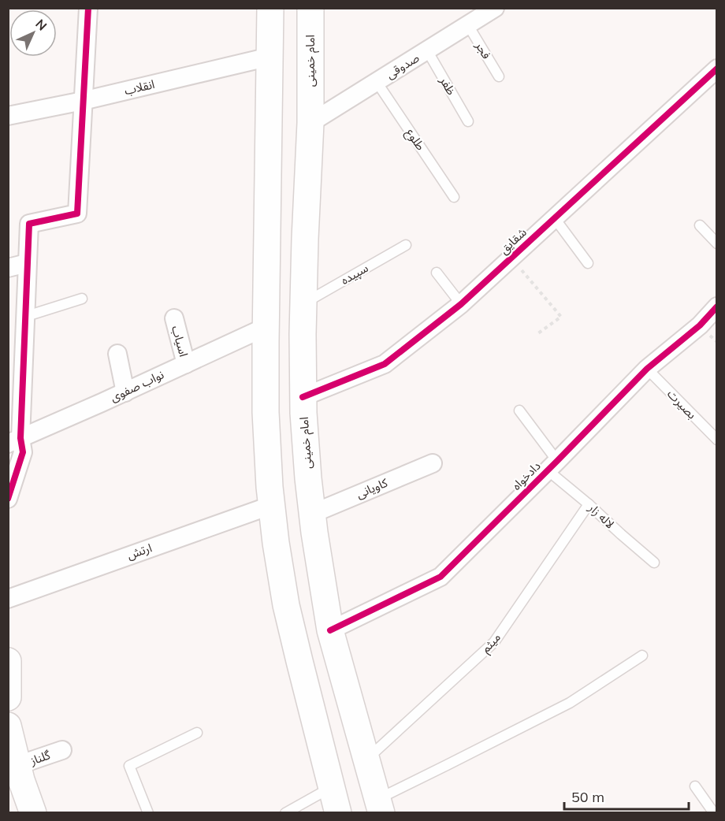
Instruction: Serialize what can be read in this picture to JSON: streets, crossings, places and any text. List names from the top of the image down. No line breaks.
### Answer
{"streets":{"main road":["امام خمینی"],"street":["صدوقی","انقلاب","شقایق","اسیاب","نواب صفوی","دادخواه","کاویانی","ارتش","گلناز"],"lane":["فجر","ظفر","طلوع","سپیده","بصیرت","لاله زار","میثم"]},"crossings":[["فجر","صدوقی"],["امام خمینی","صدوقی"],["امام خمینی","شقایق"],["امام خمینی","سپیده"],["امام خمینی","دادخواه"],["امام خمینی","کاویانی"],["امام خمینی","میثم"],["صدوقی","ظفر"],["صدوقی","طلوع"],["اسیاب","نواب صفوی"],["بصیرت","دادخواه"],["دادخواه","لاله زار"],["لاله زار","میثم"]],"scale_bar":"50 m","north":"top right"}
